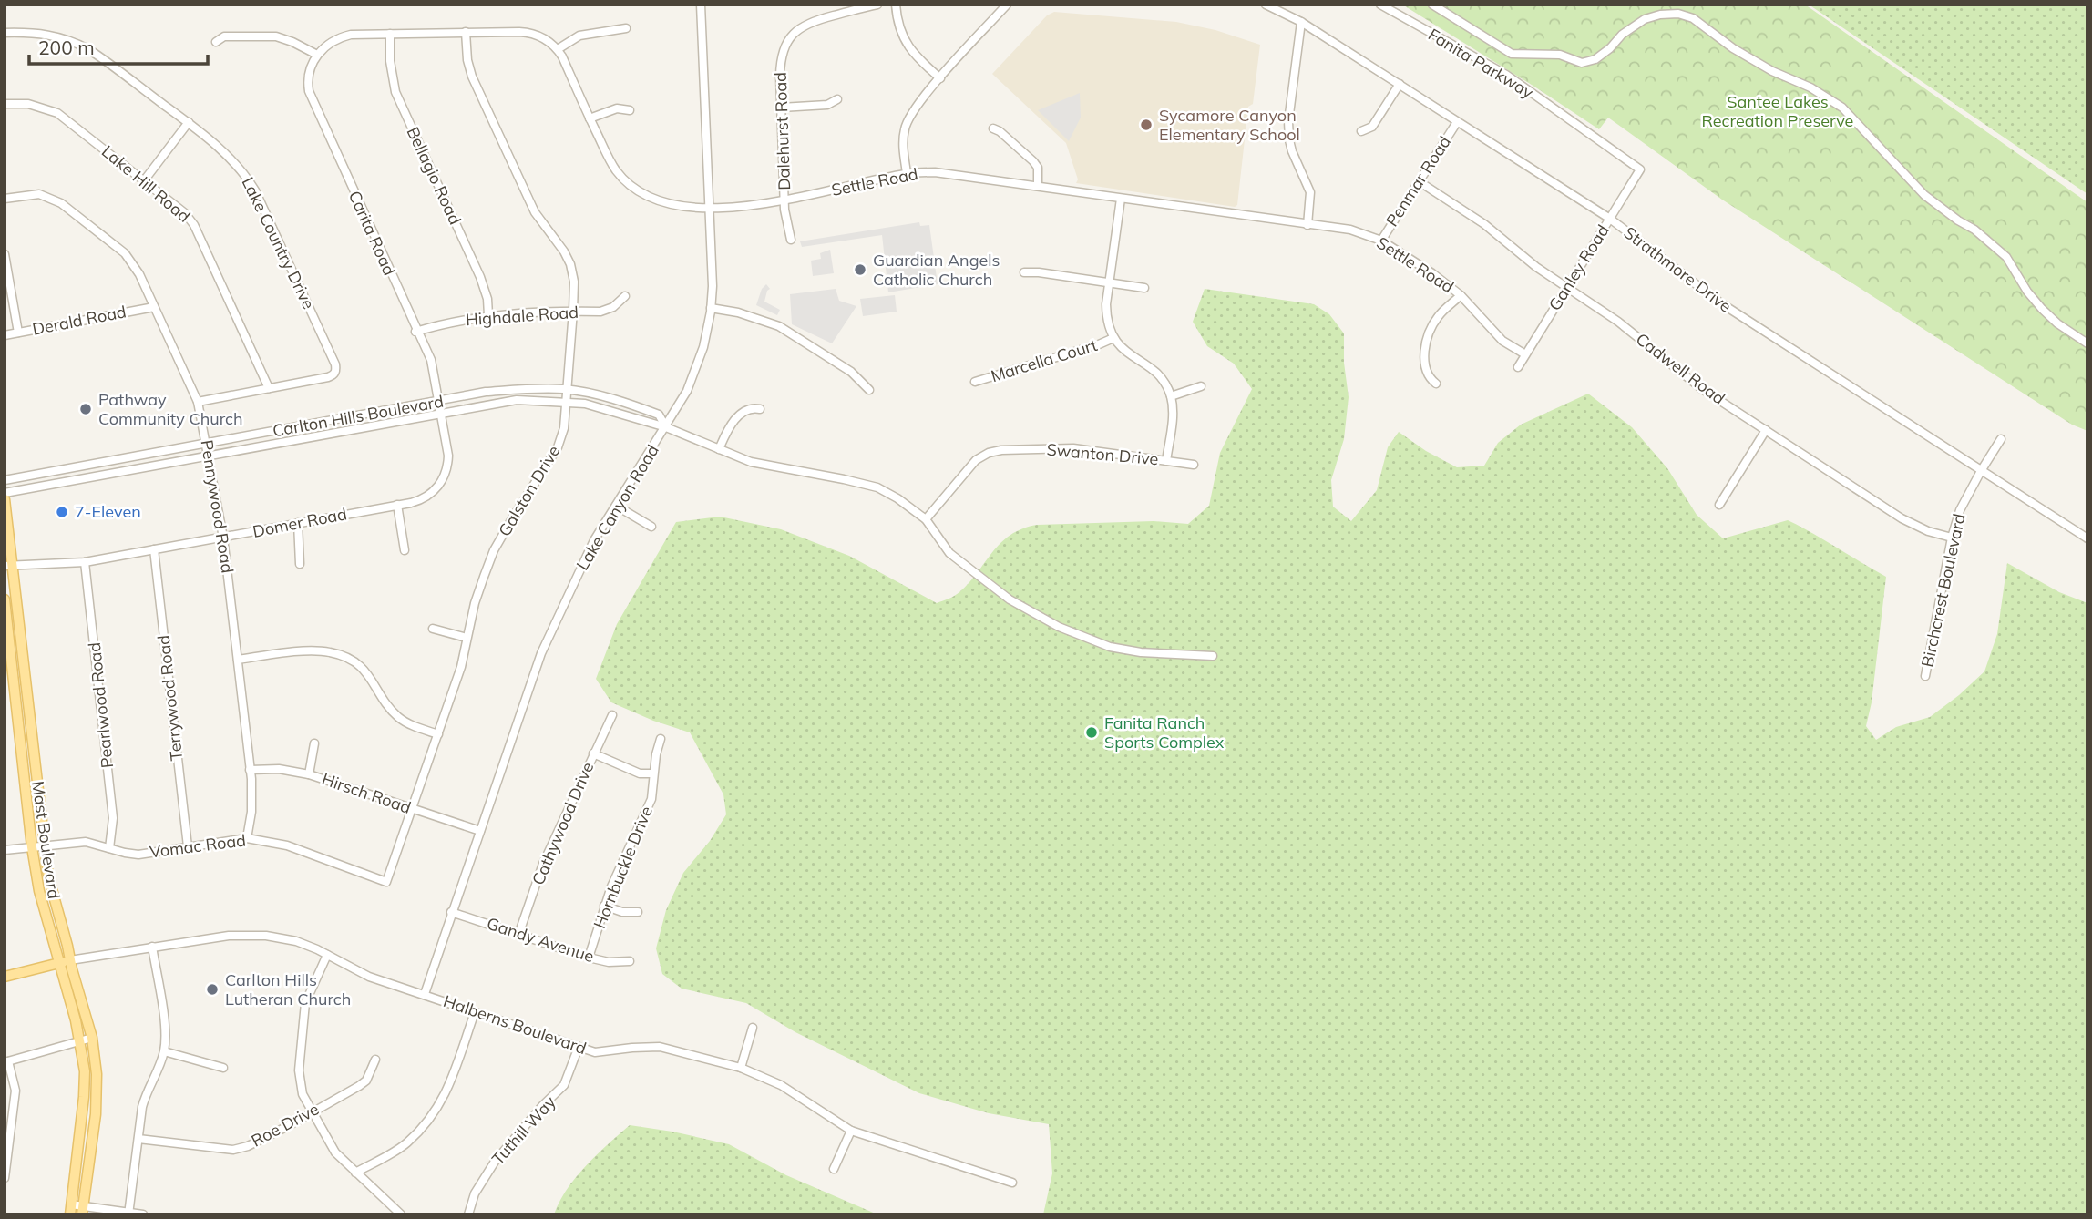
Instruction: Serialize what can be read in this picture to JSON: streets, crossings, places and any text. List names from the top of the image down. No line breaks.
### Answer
{"streets":{"main road":["Mast Boulevard","Halberns Boulevard"],"street":["Fanita Parkway","Dalehurst Road","Bellagio Road","Penmar Road","Settle Road","Lake Hill Road","Carita Road","Lake Country Drive","Ganley Road","Strathmore Drive","Highdale Road","Derald Road","Marcella Court","Cadwell Road","Carlton Hills Boulevard","Swanton Drive","Galston Drive","Pennywood Road","Lake Canyon Road","Domer Road","Birchcrest Boulevard","Terrywood Road","Pearlwood Road","Hirsch Road","Cathywood Drive","Vomac Road","Hornbuckle Drive","Gandy Avenue","Roe Drive","Tuthill Way"]},"crossings":[["Fanita Parkway","Ganley Road"],["Dalehurst Road","Settle Road"],["Bellagio Road","Highdale Road"],["Penmar Road","Settle Road"],["Penmar Road","Strathmore Drive"],["Penmar Road","Cadwell Road"],["Settle Road","Ganley Road"],["Settle Road","Lake Canyon Road"],["Lake Hill Road","Lake Country Drive"],["Carita Road","Highdale Road"],["Carita Road","Carlton Hills Boulevard"],["Carita Road","Domer Road"],["Ganley Road","Strathmore Drive"],["Ganley Road","Cadwell Road"],["Strathmore Drive","Birchcrest Boulevard"],["Highdale Road","Galston Drive"],["Derald Road","Pennywood Road"],["Cadwell Road","Birchcrest Boulevard"],["Carlton Hills Boulevard","Swanton Drive"],["Carlton Hills Boulevard","Galston Drive"],["Carlton Hills Boulevard","Pennywood Road"],["Carlton Hills Boulevard","Lake Canyon Road"],["Carlton Hills Boulevard","Domer Road"],["Galston Drive","Hirsch Road"],["Galston Drive","Vomac Road"],["Pennywood Road","Domer Road"],["Pennywood Road","Hirsch Road"],["Pennywood Road","Vomac Road"],["Lake Canyon Road","Hirsch Road"],["Lake Canyon Road","Gandy Avenue"],["Lake Canyon Road","Halberns Boulevard"],["Domer Road","Terrywood Road"],["Domer Road","Pearlwood Road"],["Domer Road","Mast Boulevard"],["Terrywood Road","Vomac Road"],["Pearlwood Road","Vomac Road"],["Cathywood Drive","Gandy Avenue"],["Mast Boulevard","Vomac Road"],["Mast Boulevard","Halberns Boulevard"],["Hornbuckle Drive","Gandy Avenue"],["Halberns Boulevard","Tuthill Way"]],"parks":["Santee Lakes Recreation Preserve"],"places":["Sycamore Canyon Elementary School","Guardian Angels Catholic Church","Pathway Community Church","7-Eleven","Fanita Ranch Sports Complex","Carlton Hills Lutheran Church"],"scale_bar":"200 m"}
